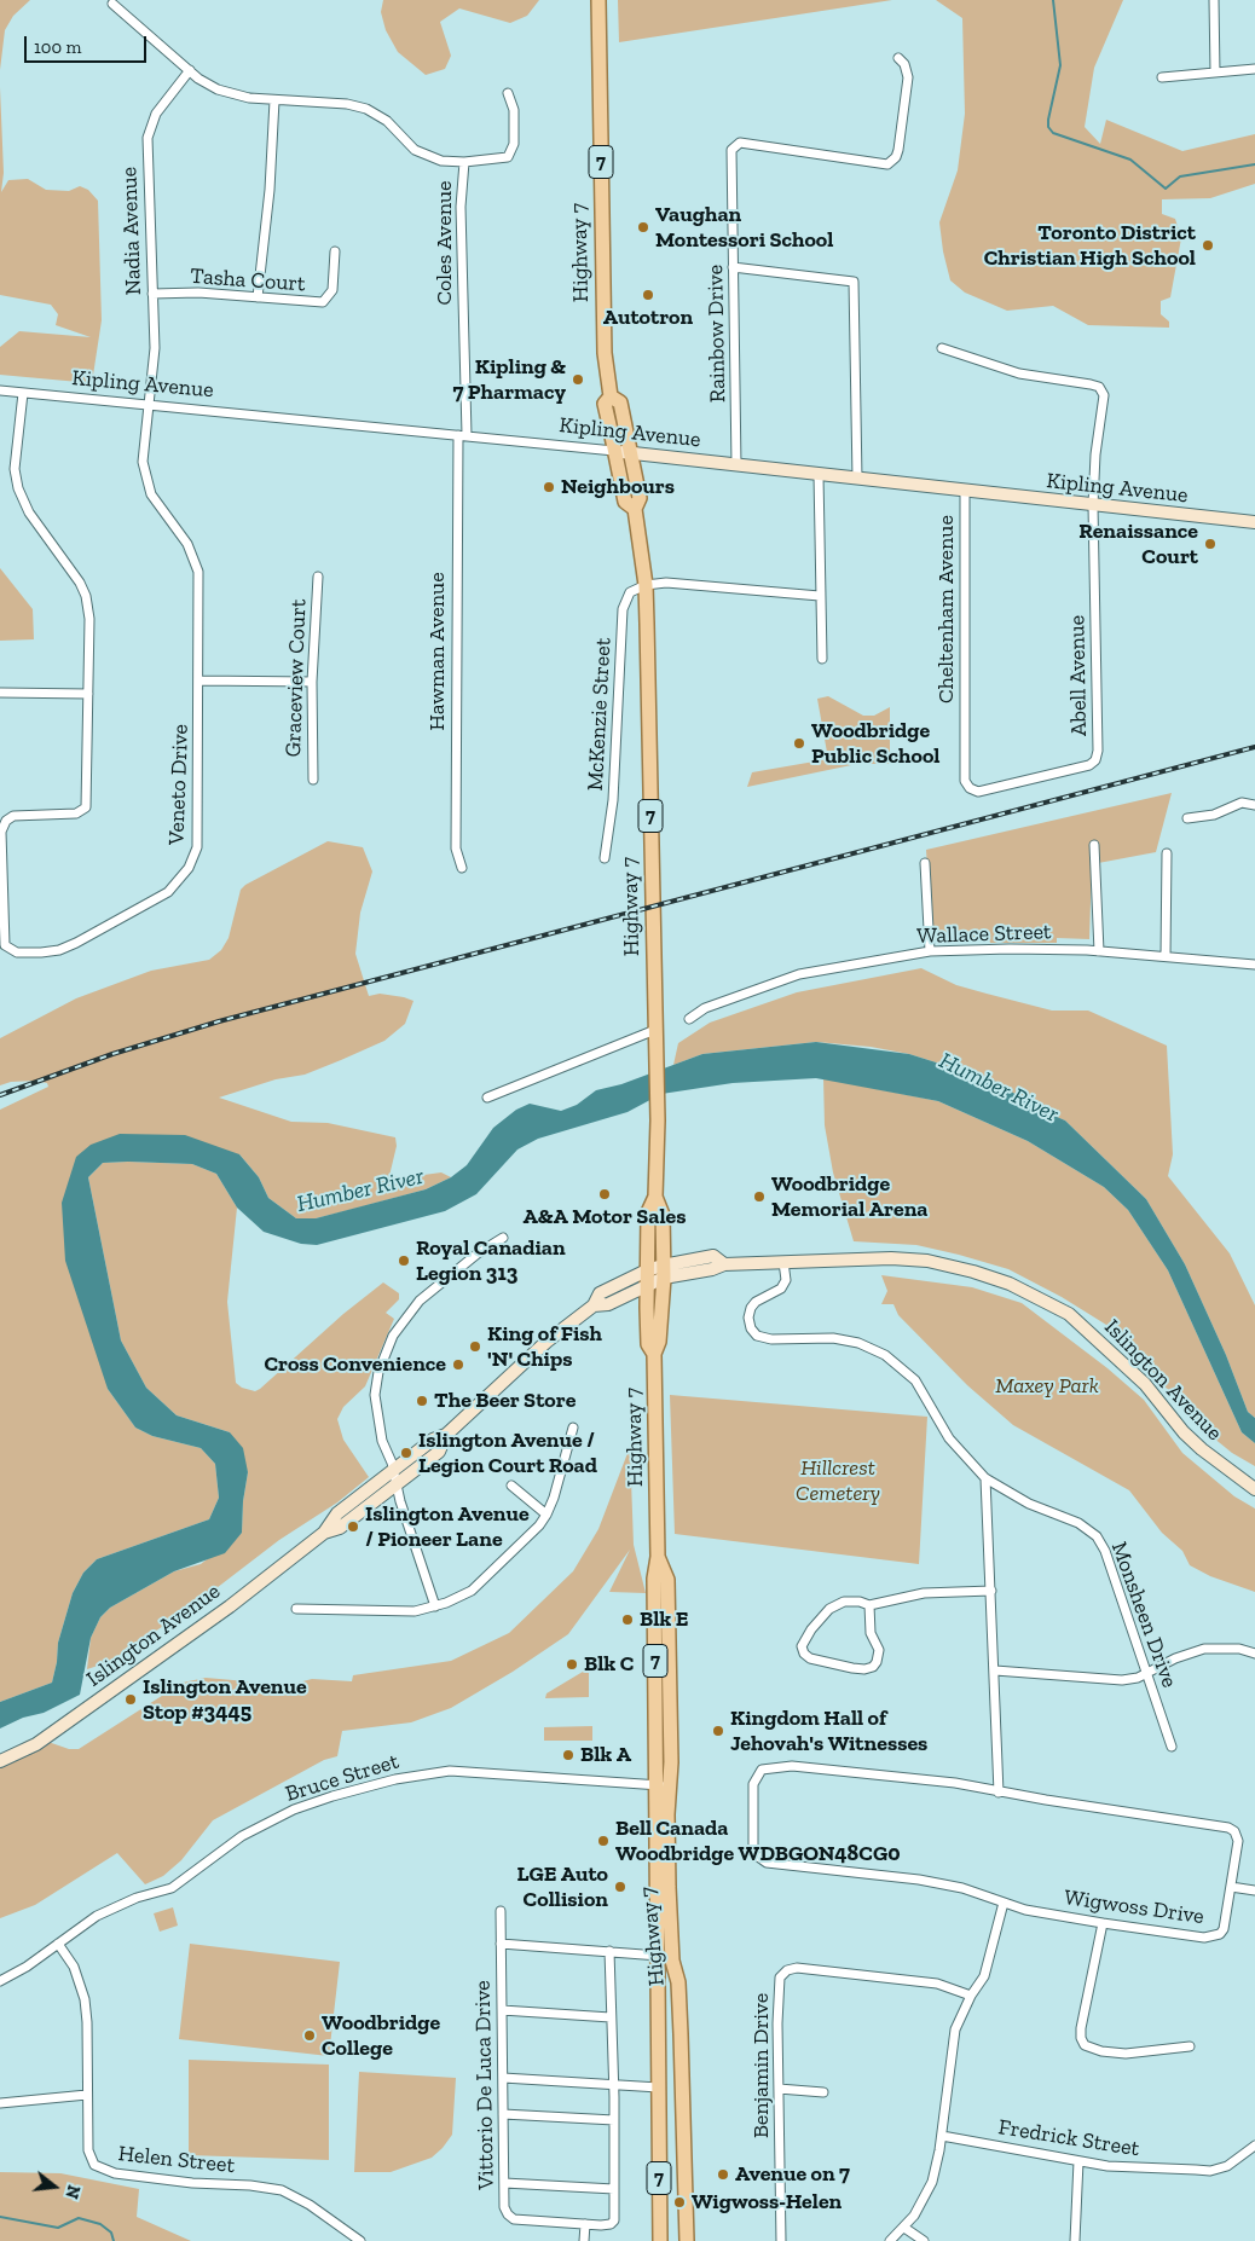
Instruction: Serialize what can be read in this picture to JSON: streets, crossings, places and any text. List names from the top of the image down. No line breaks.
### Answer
{"streets":{"main road":["7","Highway 7","Kipling Avenue","Islington Avenue"],"street":["Nadia Avenue","Coles Avenue","Tasha Court","Rainbow Drive","Cheltenham Avenue","Hawman Avenue","Abell Avenue","Graceview Court","McKenzie Street","Veneto Drive","Wallace Street","Monsheen Drive","Bruce Street","Wigwoss Drive","Benjamin Drive","Vittorio De Luca Drive","Fredrick Street","Helen Street"]},"crossings":[["Nadia Avenue","Tasha Court"],["Nadia Avenue","Kipling Avenue"],["Nadia Avenue","Veneto Drive"],["Coles Avenue","Kipling Avenue"],["Coles Avenue","Hawman Avenue"],["Highway 7","Kipling Avenue"],["Highway 7","McKenzie Street"],["Highway 7","Islington Avenue"],["Highway 7","Bruce Street"],["Rainbow Drive","Kipling Avenue"],["Kipling Avenue","Cheltenham Avenue"],["Kipling Avenue","Hawman Avenue"],["Kipling Avenue","Abell Avenue"],["Kipling Avenue","Veneto Drive"],["Cheltenham Avenue","Abell Avenue"],["Islington Avenue","Monsheen Drive"],["Bruce Street","Helen Street"]],"water":["Humber River"],"parks":["Maxey Park","Hillcrest Cemetery"],"places":["Vaughan Montessori School","Toronto District Christian High School","Autotron","Kipling & 7 Pharmacy","Neighbours","Renaissance Court","Woodbridge Public School","A&A Motor Sales","Woodbridge Memorial Arena","Royal Canadian Legion 313","King of Fish 'N' Chips","Cross Convenience","The Beer Store","Islington Avenue / Legion Court Road","Islington Avenue / Pioneer Lane","Blk E","Blk C","Islington Avenue Stop #3445","Kingdom Hall of Jehovah's Witnesses","Blk A","Bell Canada Woodbridge WDBGON48CG0","LGE Auto Collision","Woodbridge College","Avenue on 7","Wigwoss-Helen"],"scale_bar":"100 m","north":"right"}
